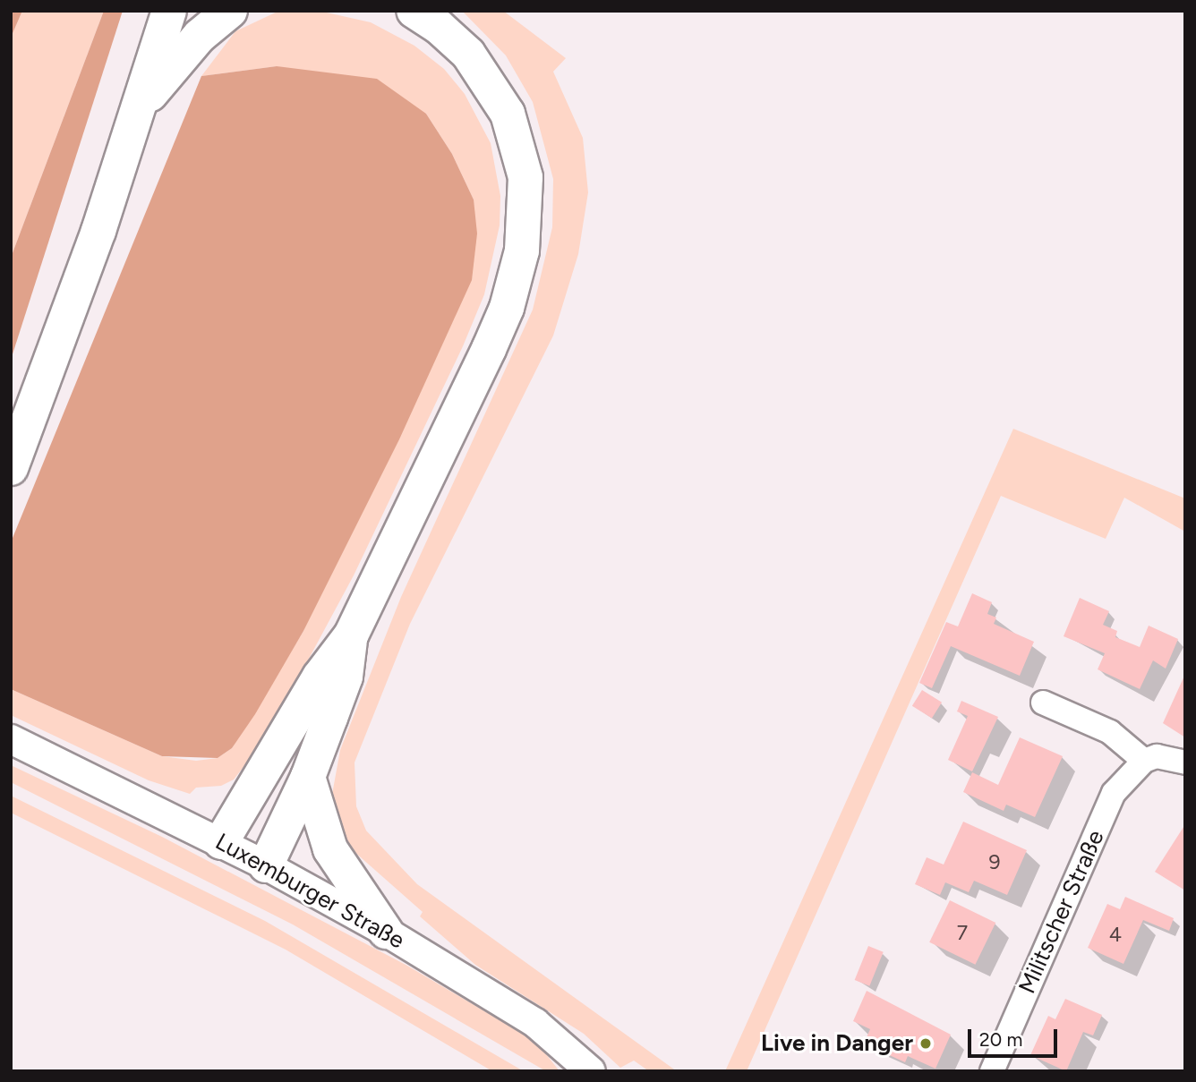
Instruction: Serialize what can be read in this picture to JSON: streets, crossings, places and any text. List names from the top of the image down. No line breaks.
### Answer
{"streets":{"street":["Luxemburger Straße","Militscher Straße"]},"places":["Live in Danger"],"house_numbers":["9","7","4"],"scale_bar":"20 m"}
